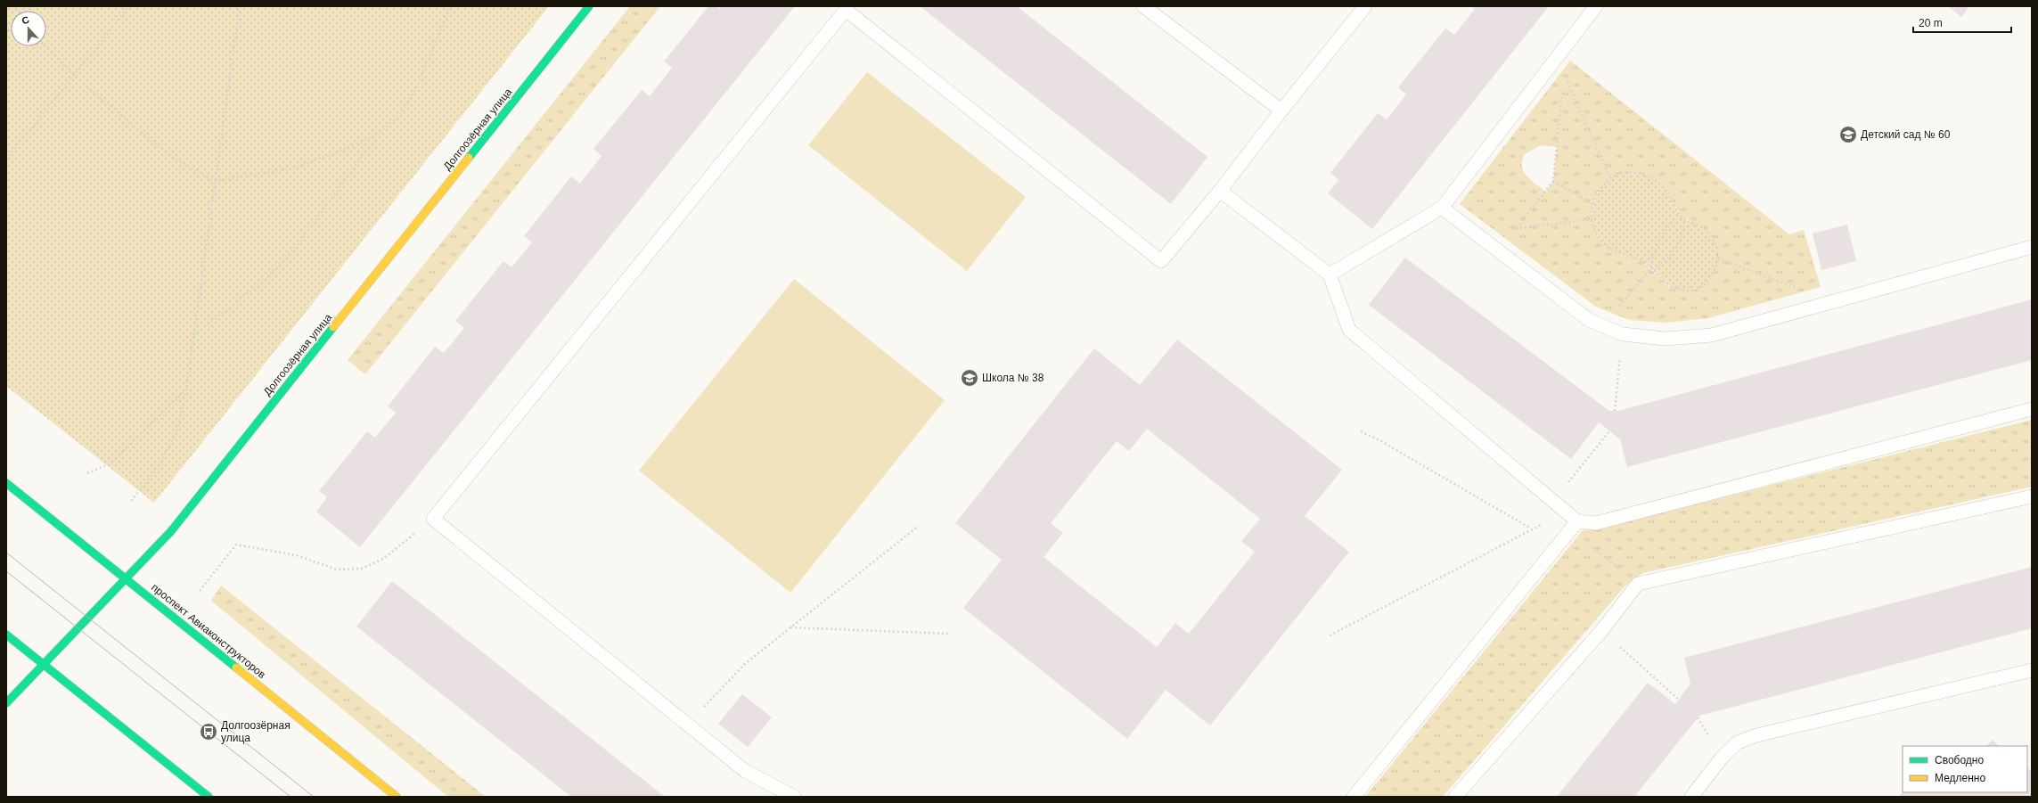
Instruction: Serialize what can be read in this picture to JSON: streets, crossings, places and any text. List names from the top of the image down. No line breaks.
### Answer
{"streets":{"main road":["Долгоозёрная улица","проспект Авиаконструкторов"]},"crossings":[["Долгоозёрная улица","проспект Авиаконструкторов"]],"places":{"school or university":["Детский сад № 60","Школа № 38"],"bus stop":["Долгоозёрная улица"]},"legend":["Свободно","Медленно"],"scale_bar":"20 m","north":"top"}
